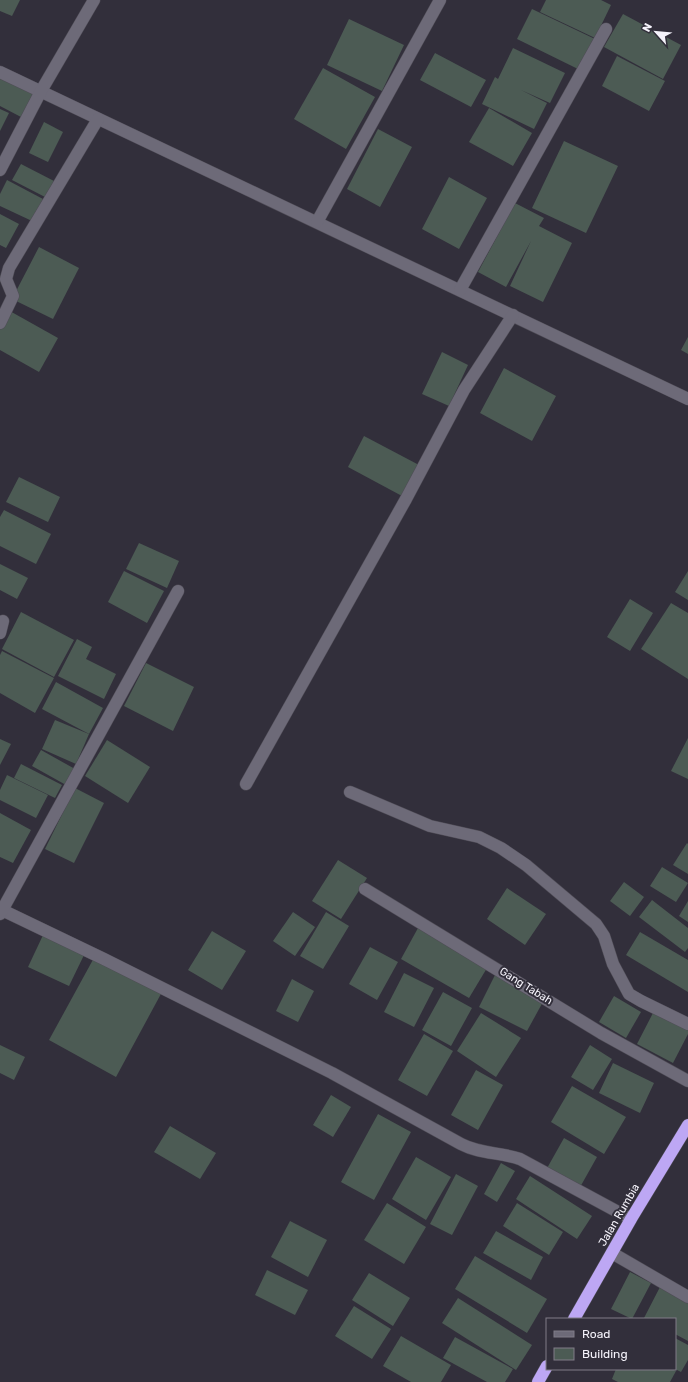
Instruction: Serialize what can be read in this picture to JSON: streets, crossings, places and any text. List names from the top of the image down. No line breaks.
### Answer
{"streets":{"highway":["Jalan Rumbia"],"street":["Gang Tabah"]},"legend":["Road","Building"],"north":"top left"}
